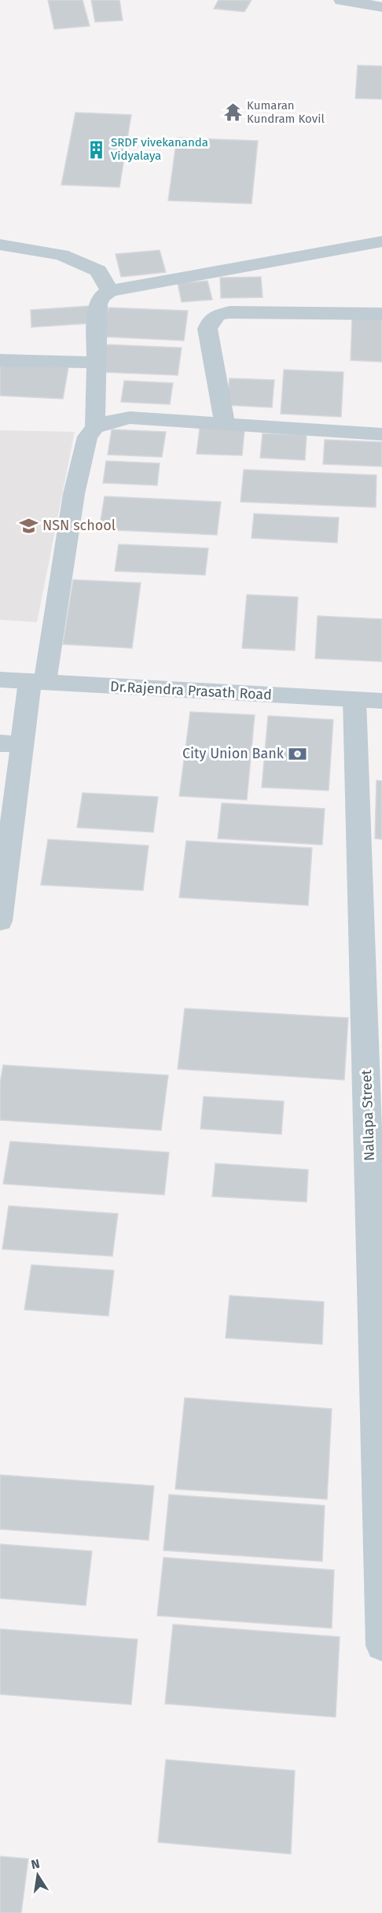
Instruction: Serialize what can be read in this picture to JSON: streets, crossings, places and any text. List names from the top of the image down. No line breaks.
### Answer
{"streets":{"street":["Dr.Rajendra Prasath Road","Nallapa Street"]},"crossings":[["Dr.Rajendra Prasath Road","Nallapa Street"]],"places":{"temple":["Kumaran Kundram Kovil"],"building":["SRDF vivekananda Vidyalaya"],"school or university":["NSN school"],"bank":["City Union Bank"]},"north":"top"}
